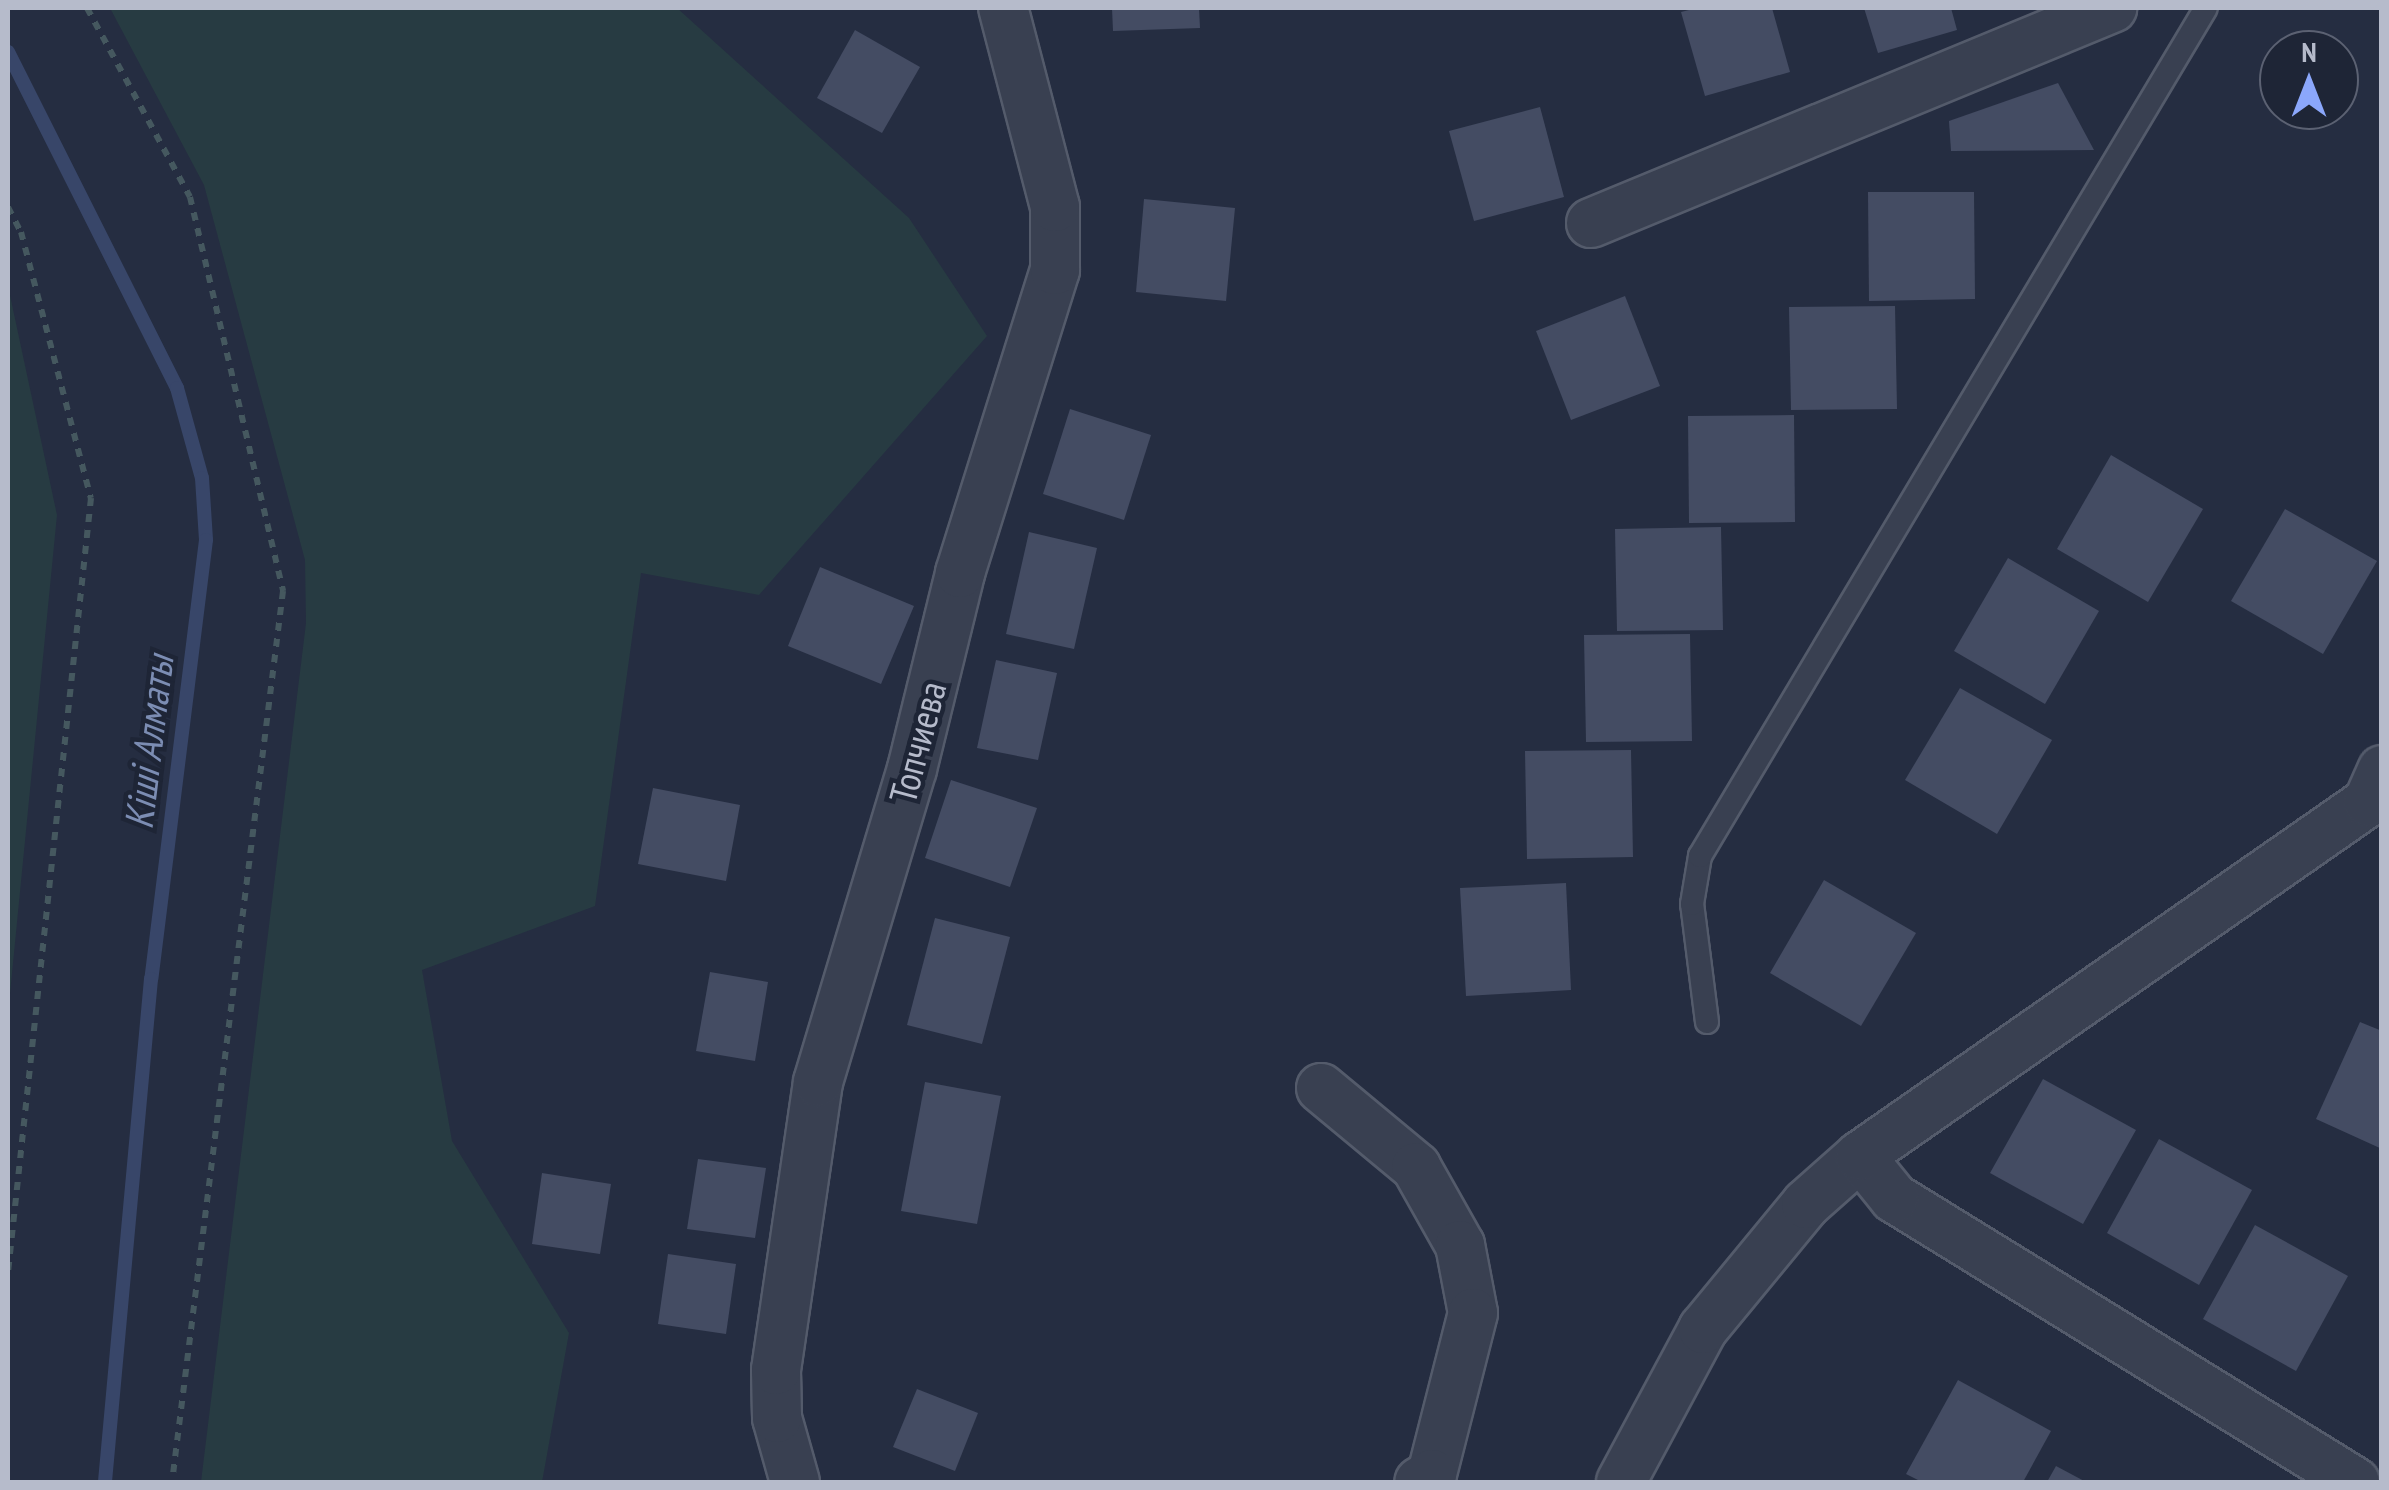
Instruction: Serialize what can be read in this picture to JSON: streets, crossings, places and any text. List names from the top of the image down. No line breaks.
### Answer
{"streets":{"street":["Топчиева"]},"water":["Кіші Алматы"],"north":"top"}
